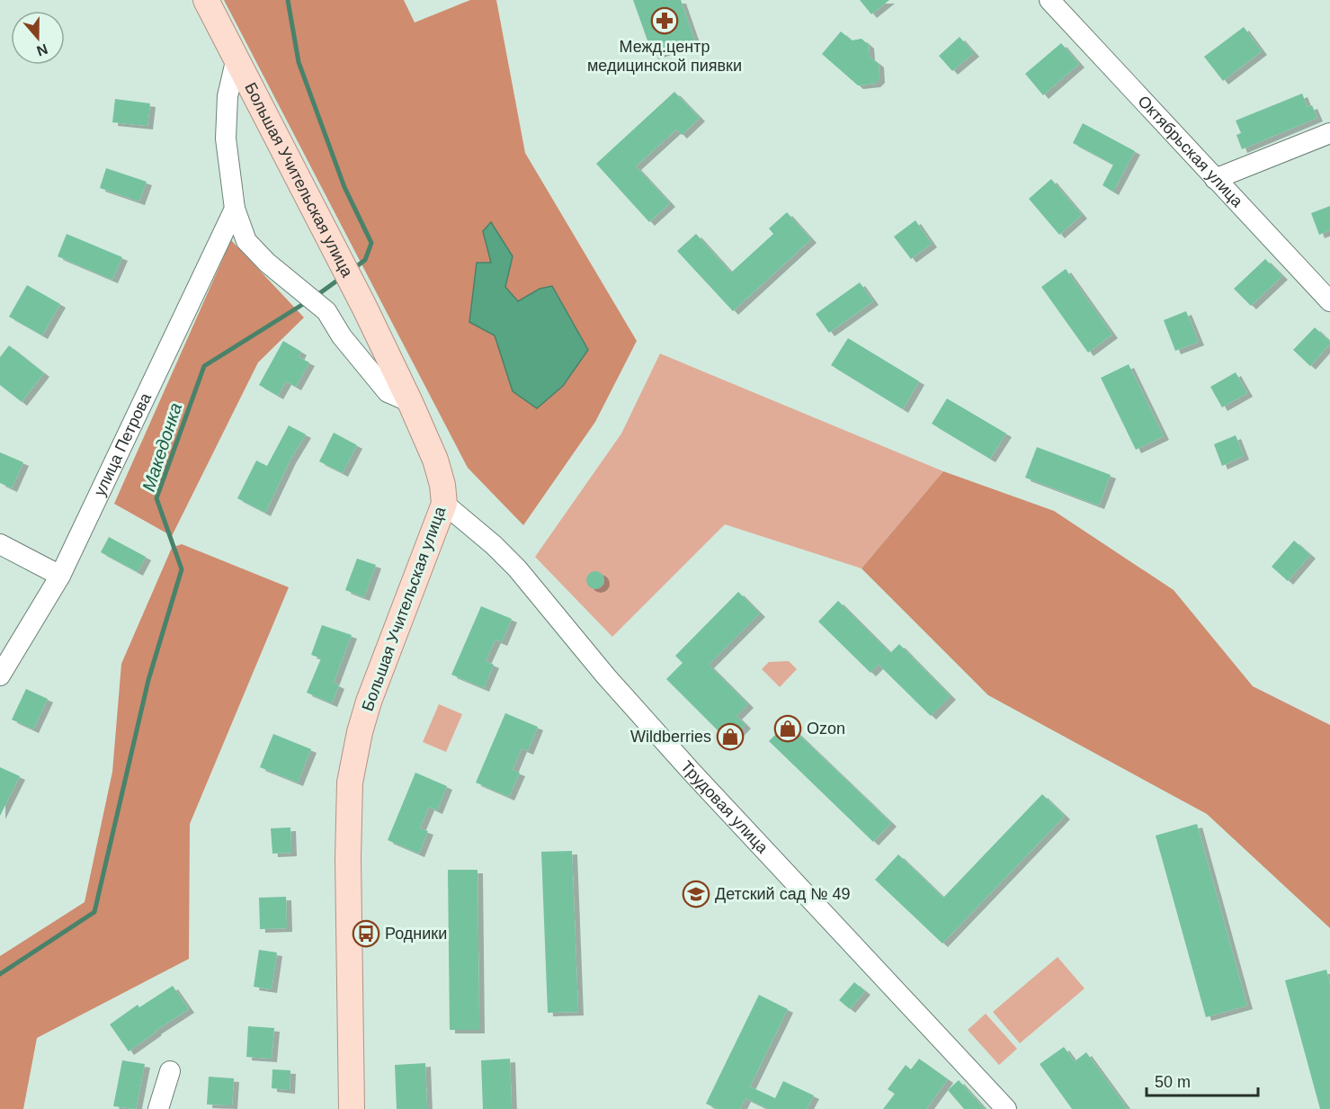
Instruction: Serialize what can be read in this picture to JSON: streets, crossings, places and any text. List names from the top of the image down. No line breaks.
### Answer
{"streets":{"main road":["Большая Учительская улица"],"street":["Октябрьская улица","улица Петрова","Трудовая улица"]},"crossings":[["Большая Учительская улица","Трудовая улица"]],"water":["Македонка"],"places":{"pharmacy":["Межд.центр медицинской пиявки"],"shop":["Ozon","Wildberries"],"school or university":["Детский сад № 49"],"bus stop":["Родники"]},"scale_bar":"50 m","north":"bottom"}
